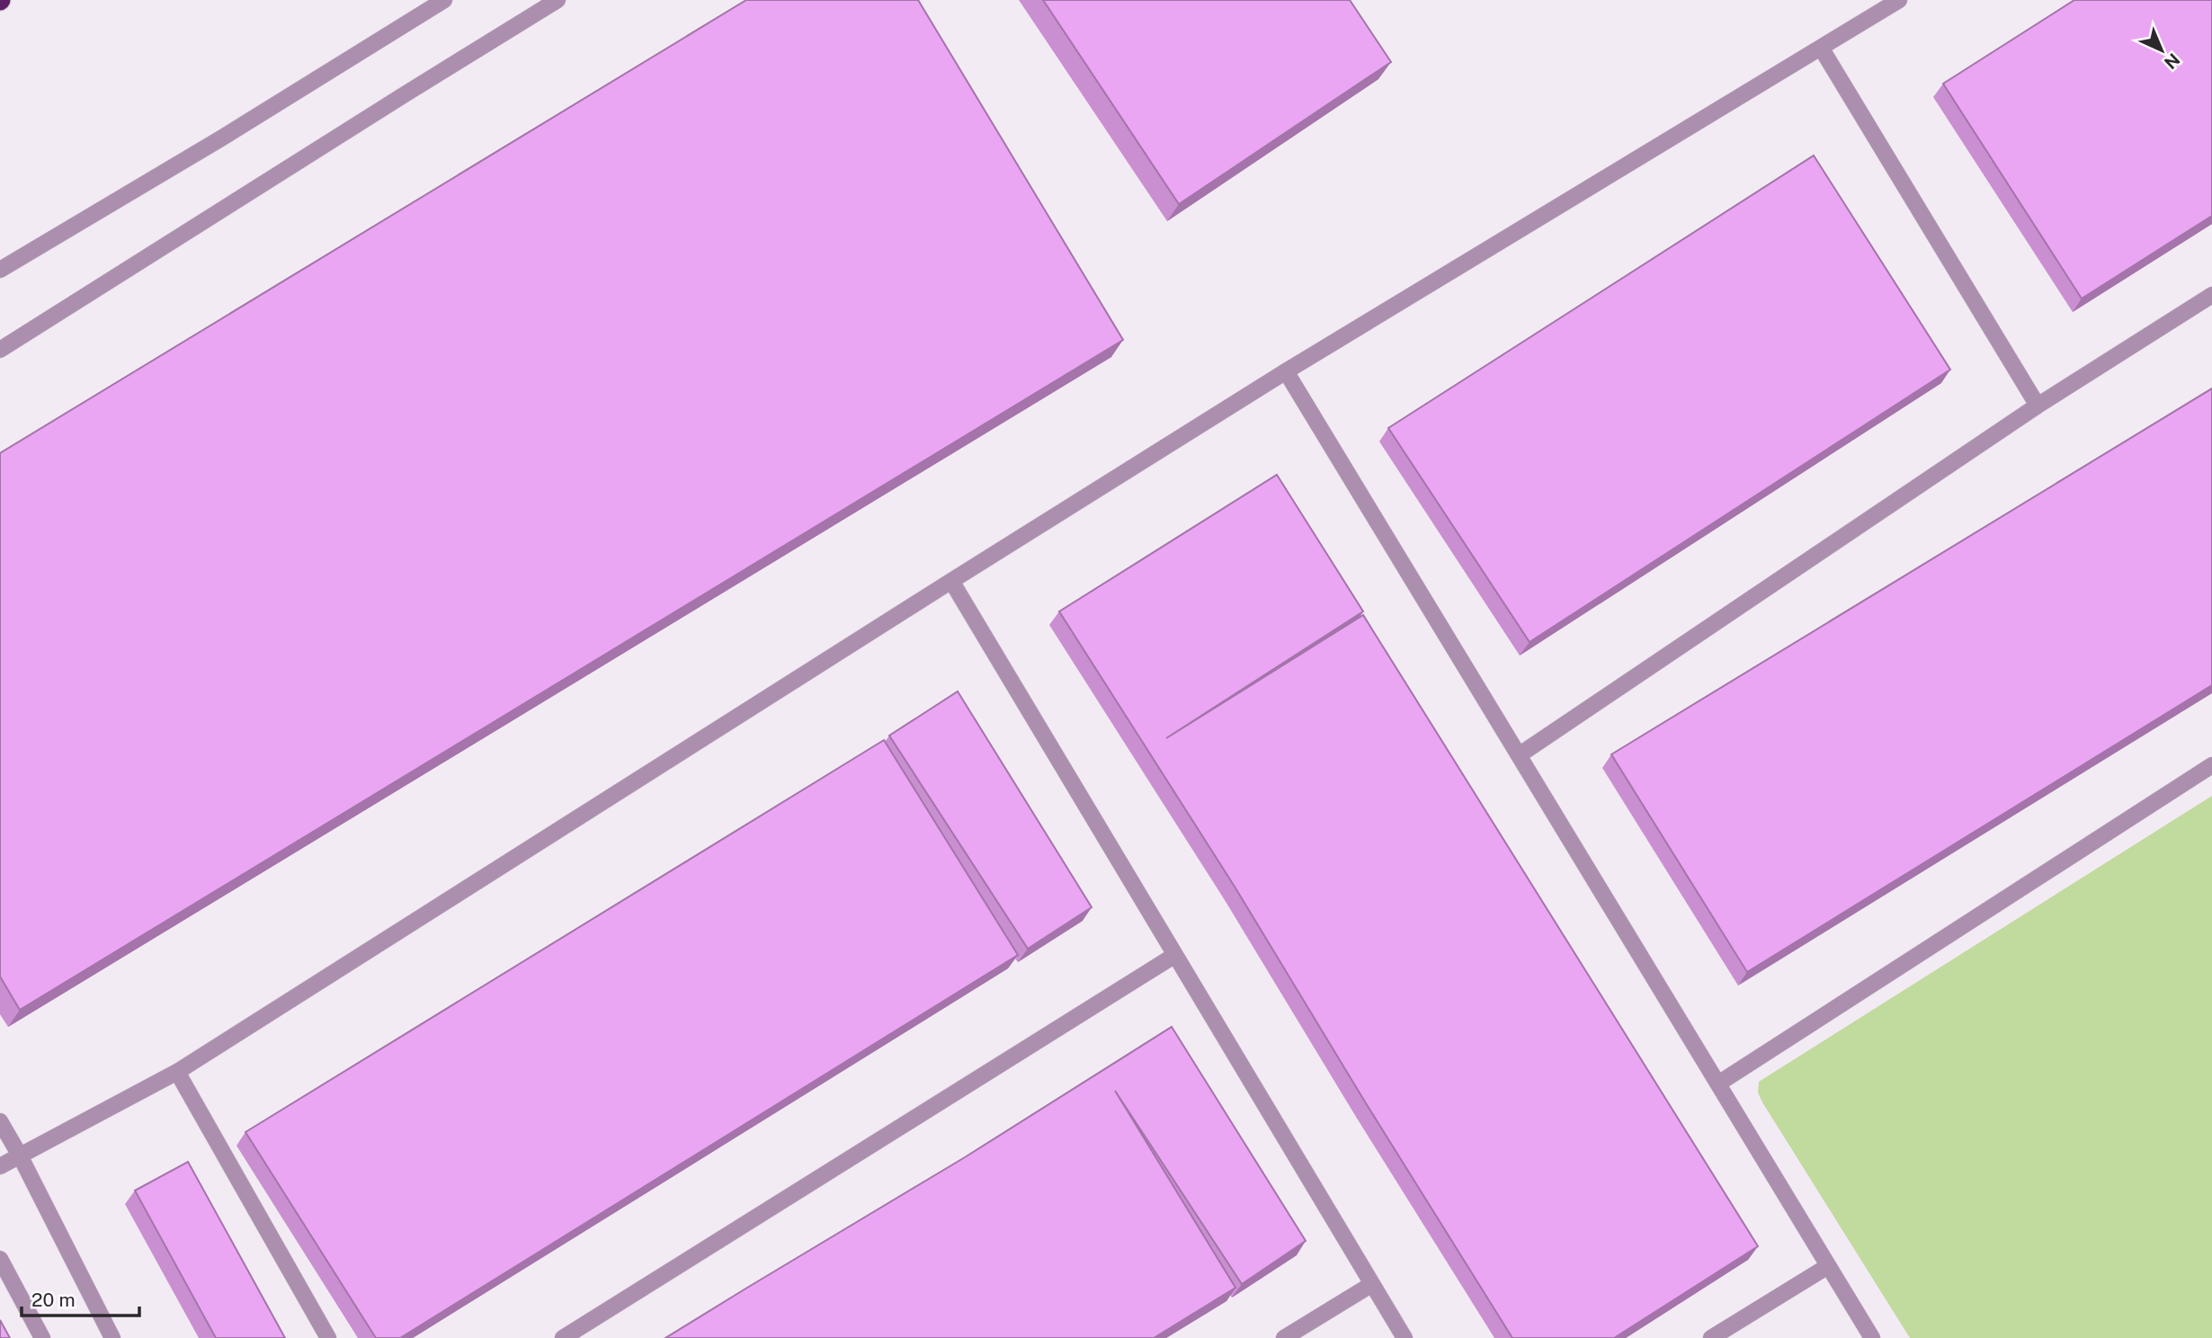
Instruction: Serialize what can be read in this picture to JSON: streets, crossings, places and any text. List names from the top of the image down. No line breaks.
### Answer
{"scale_bar":"20 m","north":"bottom right"}
